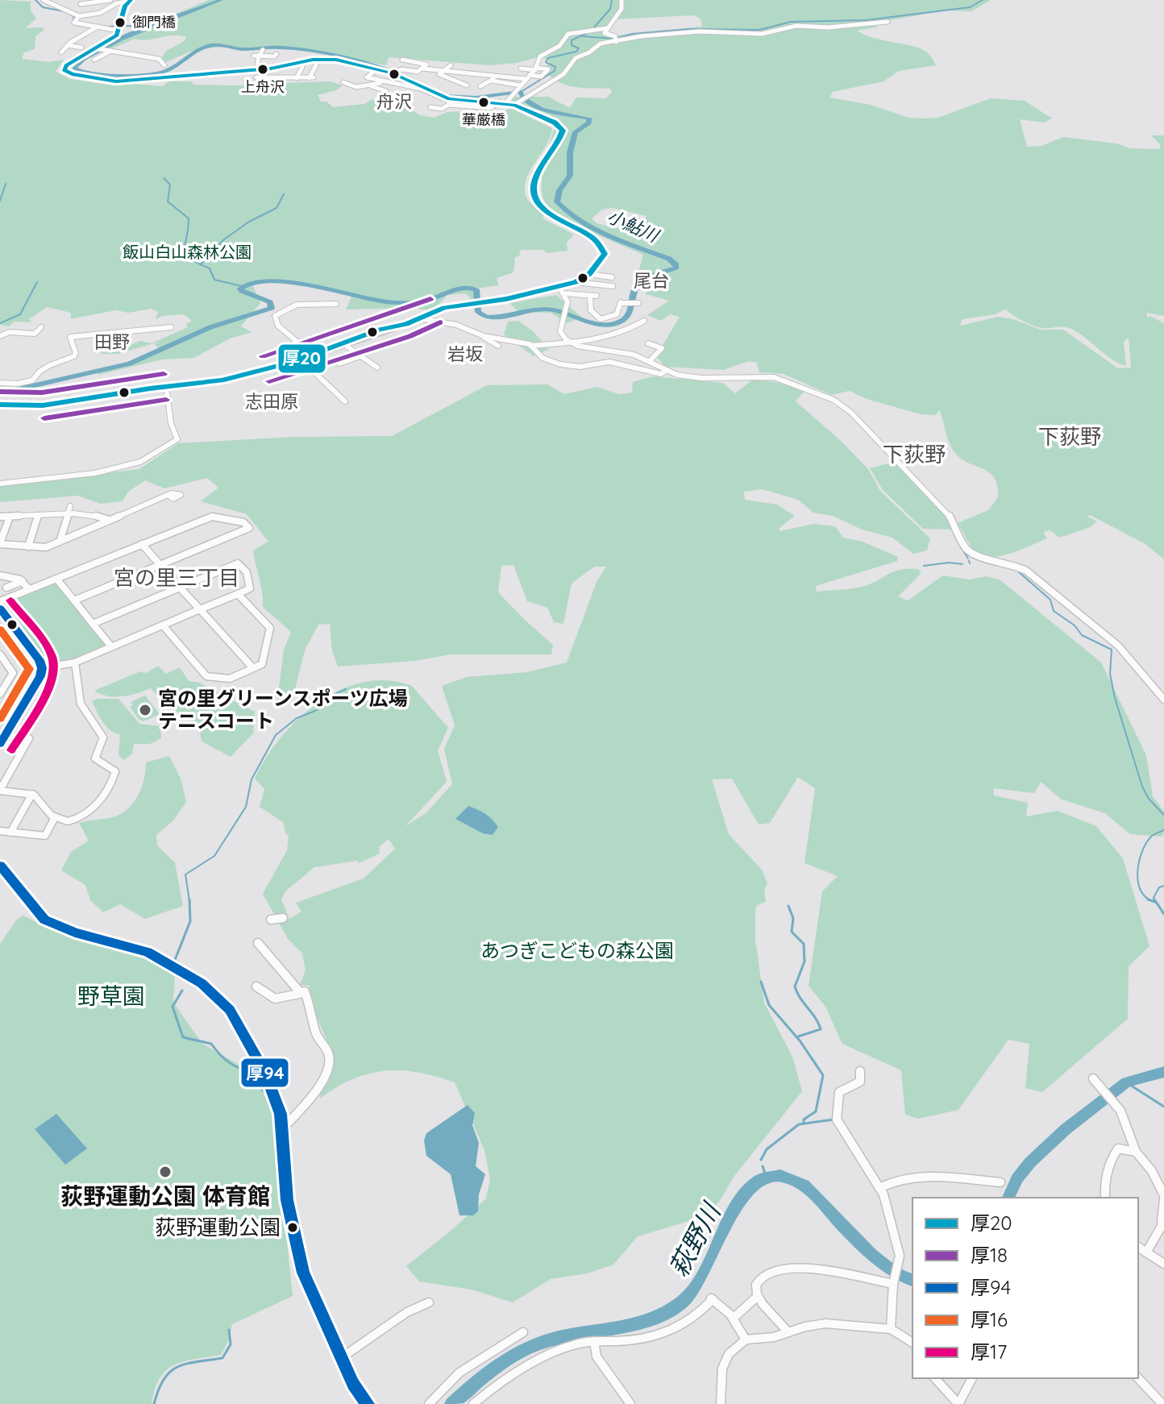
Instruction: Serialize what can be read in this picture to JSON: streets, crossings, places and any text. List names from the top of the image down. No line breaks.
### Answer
{"districts":["舟沢","尾台","田野","岩坂","志田原","下荻野","下荻野","宮の里三丁目"],"water":["小鮎川","萩野川"],"parks":["飯山白山森林公園","あつぎこどもの森公園","野草園"],"places":["御門橋","上舟沢","華厳橋","宮の里グリーンスポーツ広場 テニスコート","荻野運動公園 体育館","荻野運動公園"],"lines":["transit line 厚20","transit line 厚18","transit line 厚17","transit line 厚94","transit line 厚16"],"legend":["厚20","厚18","厚94","厚16","厚17"]}
